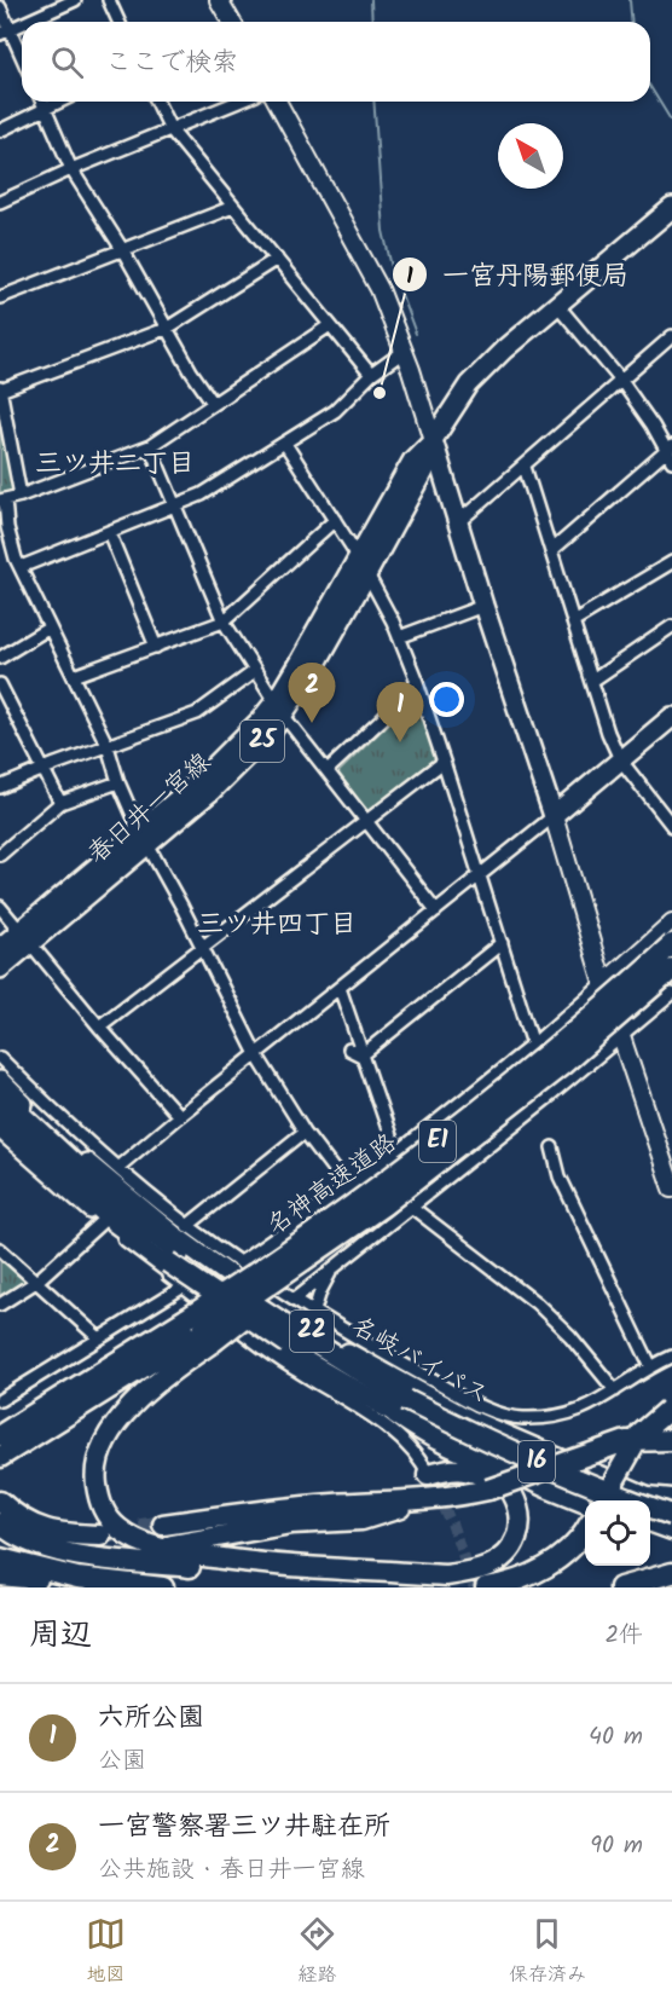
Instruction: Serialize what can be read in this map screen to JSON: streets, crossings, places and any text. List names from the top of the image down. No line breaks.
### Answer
{"streets":{"highway":["E1","名神高速道路","16"],"main road":["25","春日井一宮線","22","名岐バイパス"]},"crossings":[["22","16"]],"districts":["三ツ井二丁目","三ツ井四丁目"],"places":["一宮丹陽郵便局"],"north":"top left","page":{"search":"ここで検索","pins":["2","1"],"heading":["周辺","2件"],"list":[{"mark":"1","name":"六所公園","note":"公園","value":"40 m"},{"mark":"2","name":"一宮警察署三ツ井駐在所","note":"公共施設 · 春日井一宮線","value":"90 m"}],"nav":["地図","経路","保存済み"]}}
